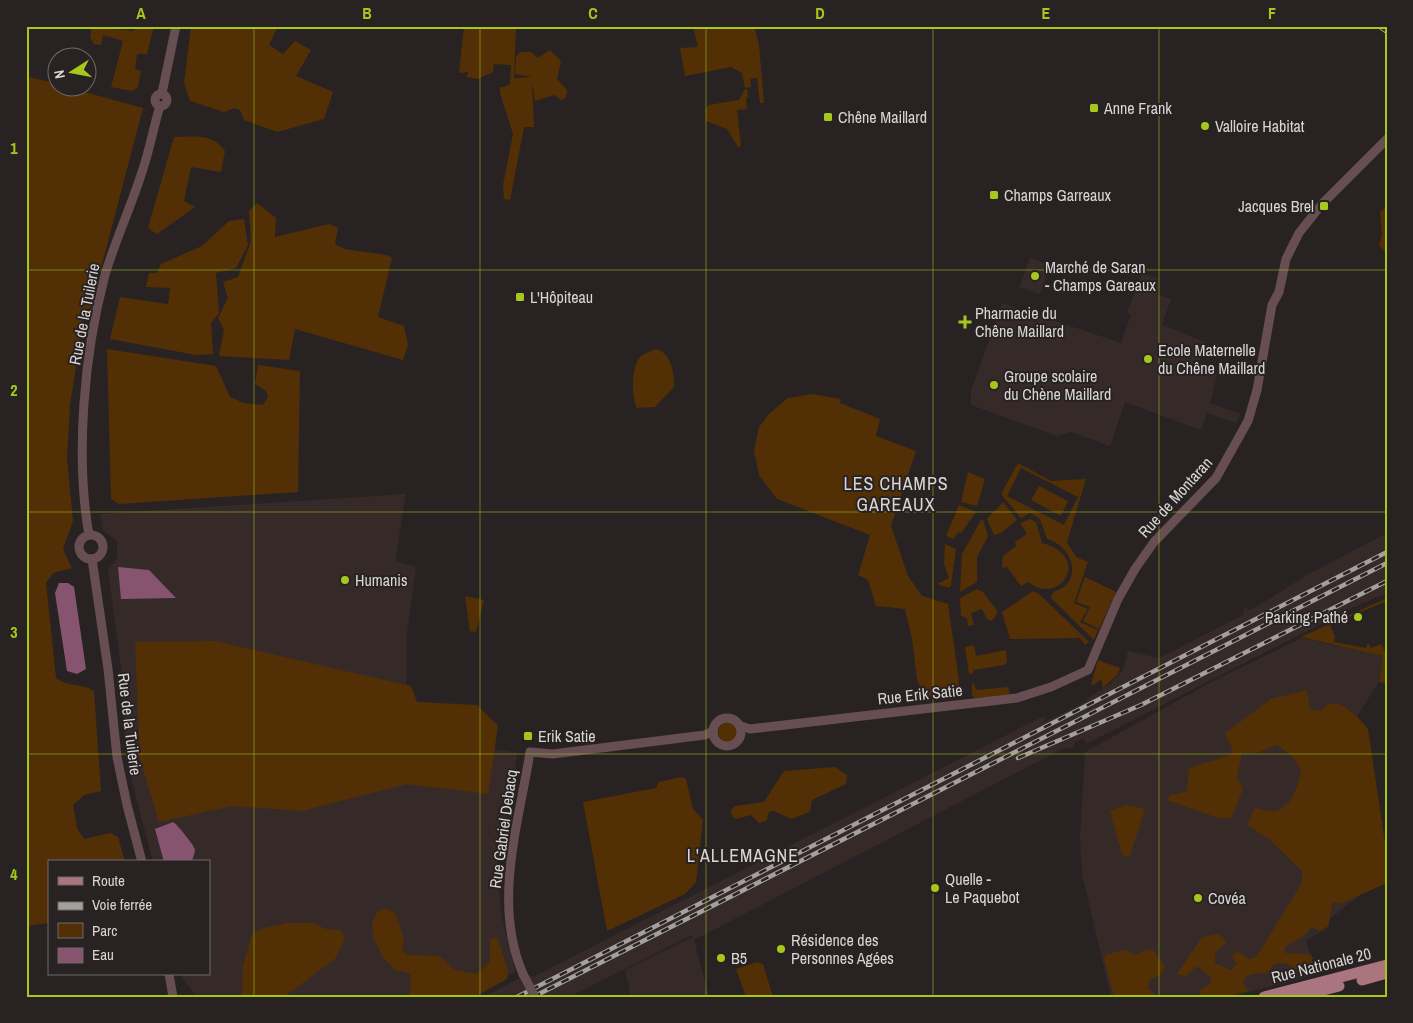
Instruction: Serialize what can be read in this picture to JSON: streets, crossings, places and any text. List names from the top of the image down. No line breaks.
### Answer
{"streets":{"main road":["Rue Nationale 20"],"street":["Rue de la Tuilerie","Rue de Montaran","Rue Erik Satie","Rue Gabriel Debacq"]},"crossings":[["Rue de Montaran","Rue Erik Satie"]],"districts":["LES CHAMPS GAREAUX","L'ALLEMAGNE"],"places":{"transit":["Anne Frank","Chêne Maillard","Champs Garreaux","Jacques Brel","L'Hôpiteau","Erik Satie"],"other":["Valloire Habitat","Marché de Saran - Champs Gareaux","Ecole Maternelle du Chêne Maillard","Groupe scolaire du Chène Maillard","Humanis","Parking Pathé","Quelle - Le Paquebot","Covéa","Résidence des Personnes Agées","B5"],"health":["Pharmacie du Chêne Maillard"]},"legend":["Route","Voie ferrée","Parc","Eau"],"north":"left","grid":{"columns":["A","B","C","D","E","F"],"rows":["1","2","3","4"]}}
